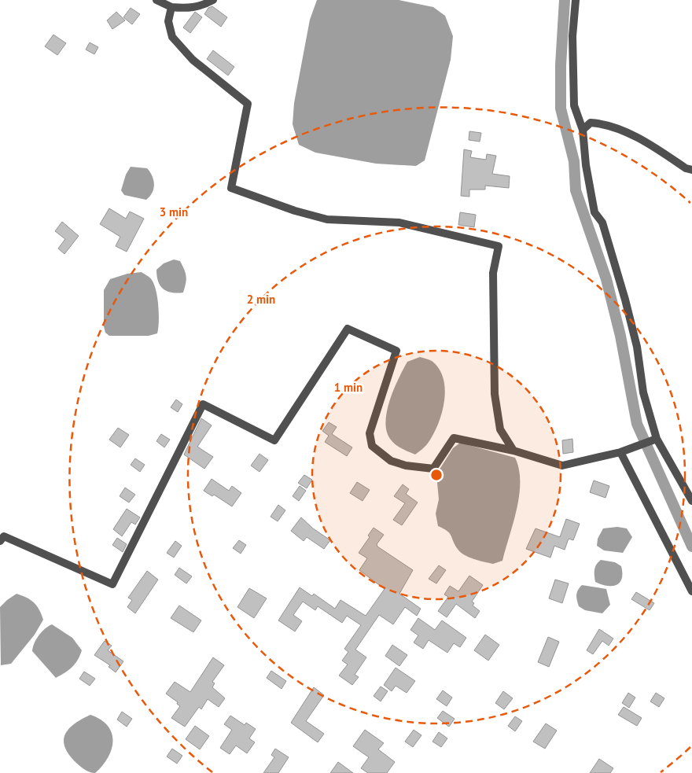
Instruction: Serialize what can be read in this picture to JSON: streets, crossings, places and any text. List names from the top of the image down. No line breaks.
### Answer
{"rings":["3 min","2 min","1 min"]}
